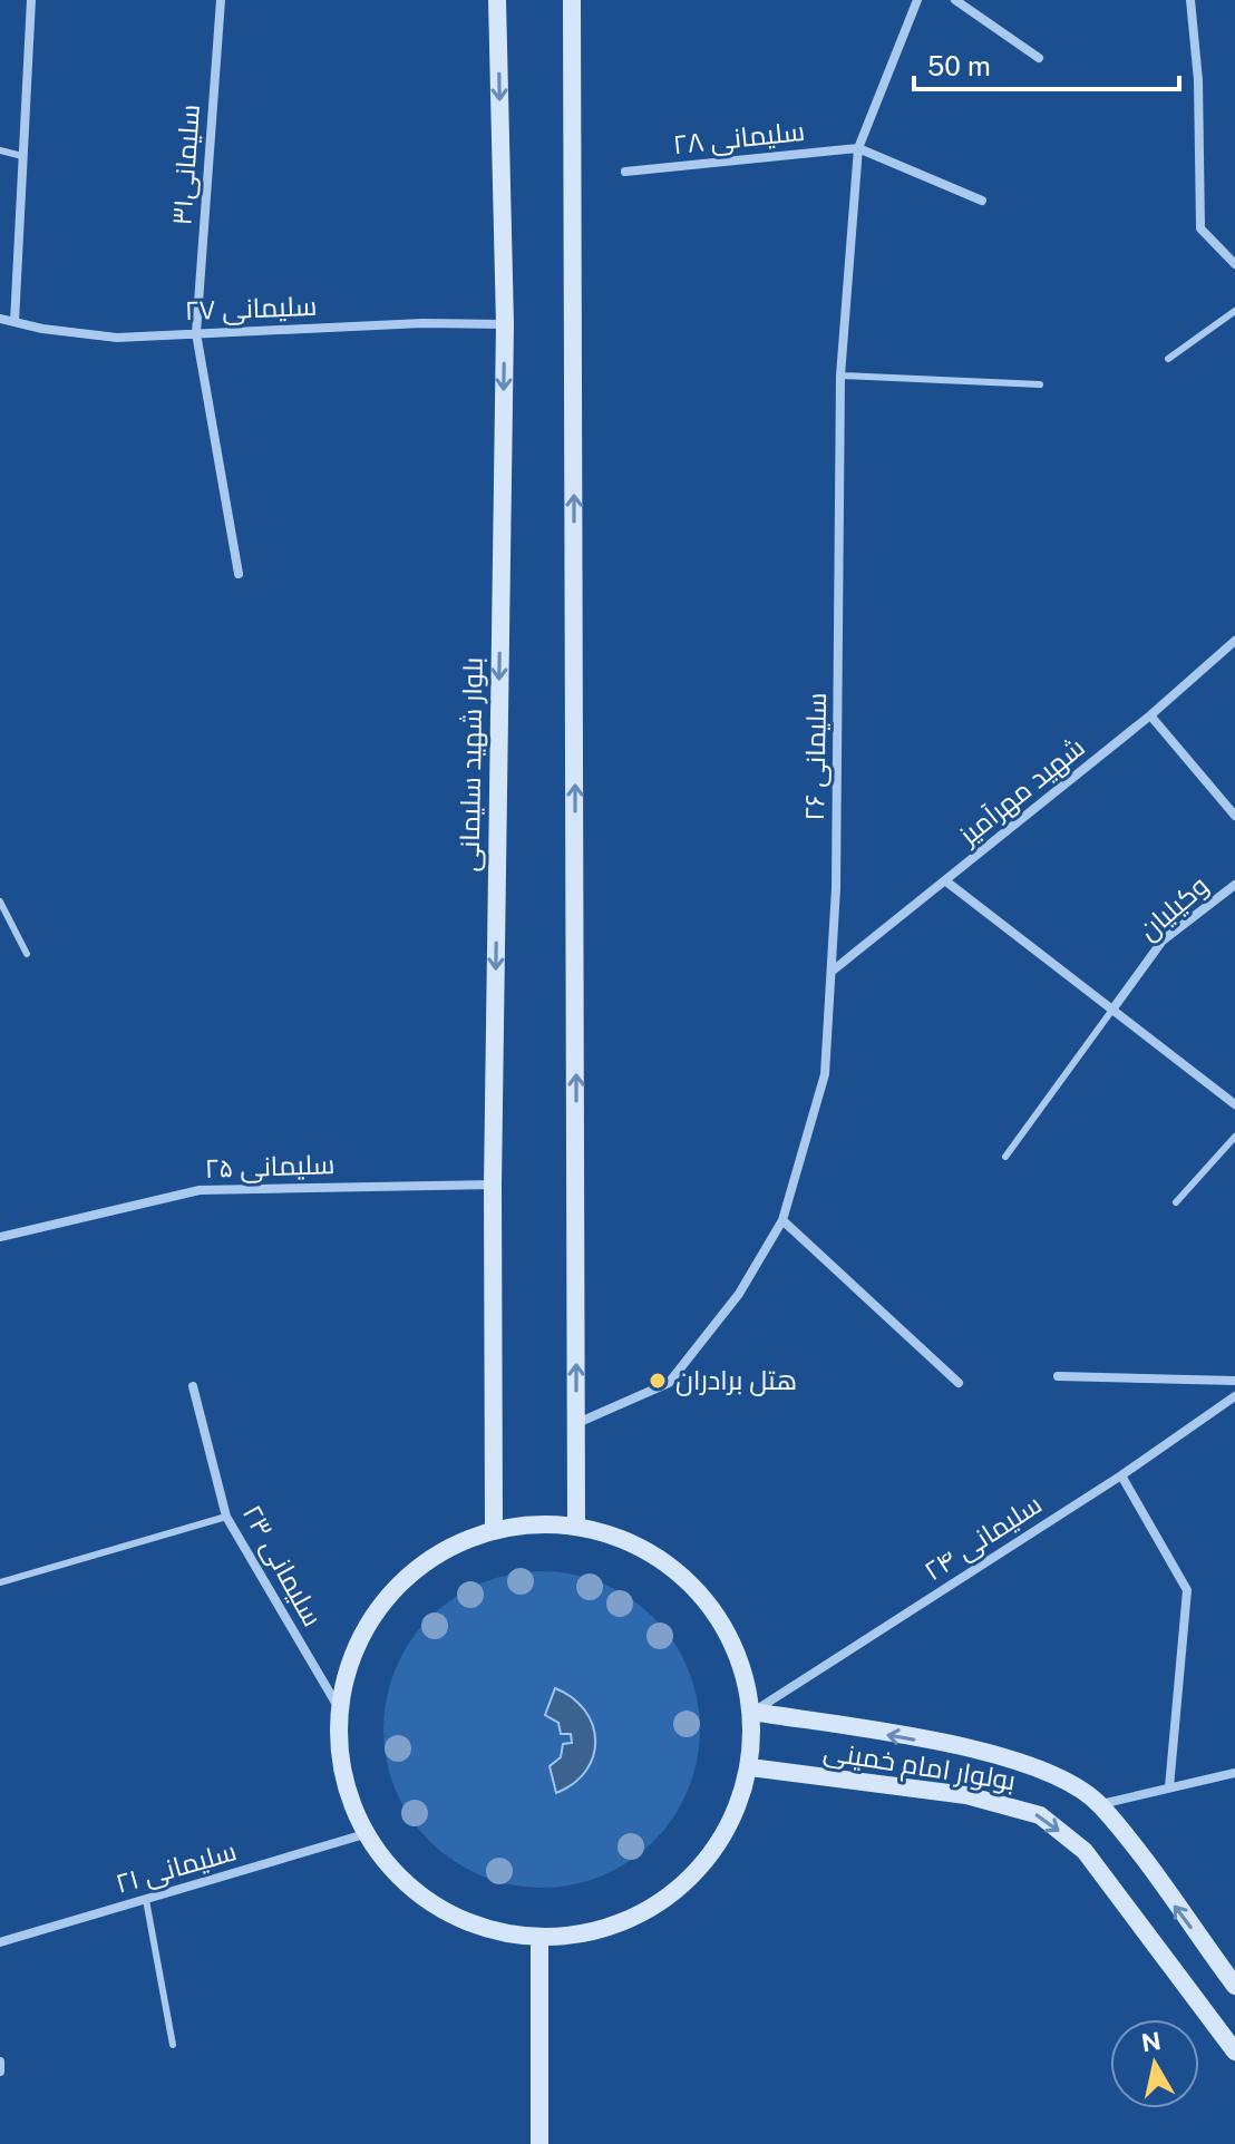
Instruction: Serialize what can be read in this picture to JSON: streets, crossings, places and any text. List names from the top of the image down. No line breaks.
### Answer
{"streets":{"main road":["بلوار شهید سلیمانی","بولوار امام خمینی"],"street":["سلیمانی ۲۸","سلیمانی۳۱","سلیمانی ۲۷","سلیمانی ۲۶","شهید مهرآمیز","وکیلیان","سلیمانی ۲۵","سلیمانی ۲۴","سلیمانی ۲۳","سلیمانی ۲۱"]},"crossings":[["سلیمانی ۲۸","سلیمانی ۲۶"],["سلیمانی۳۱","سلیمانی ۲۷"],["سلیمانی ۲۷","بلوار شهید سلیمانی"],["سلیمانی ۲۶","شهید مهرآمیز"],["بلوار شهید سلیمانی","سلیمانی ۲۵"],["سلیمانی ۲۴","بولوار امام خمینی"]],"places":["هتل برادران"],"scale_bar":"50 m","north":"top"}
